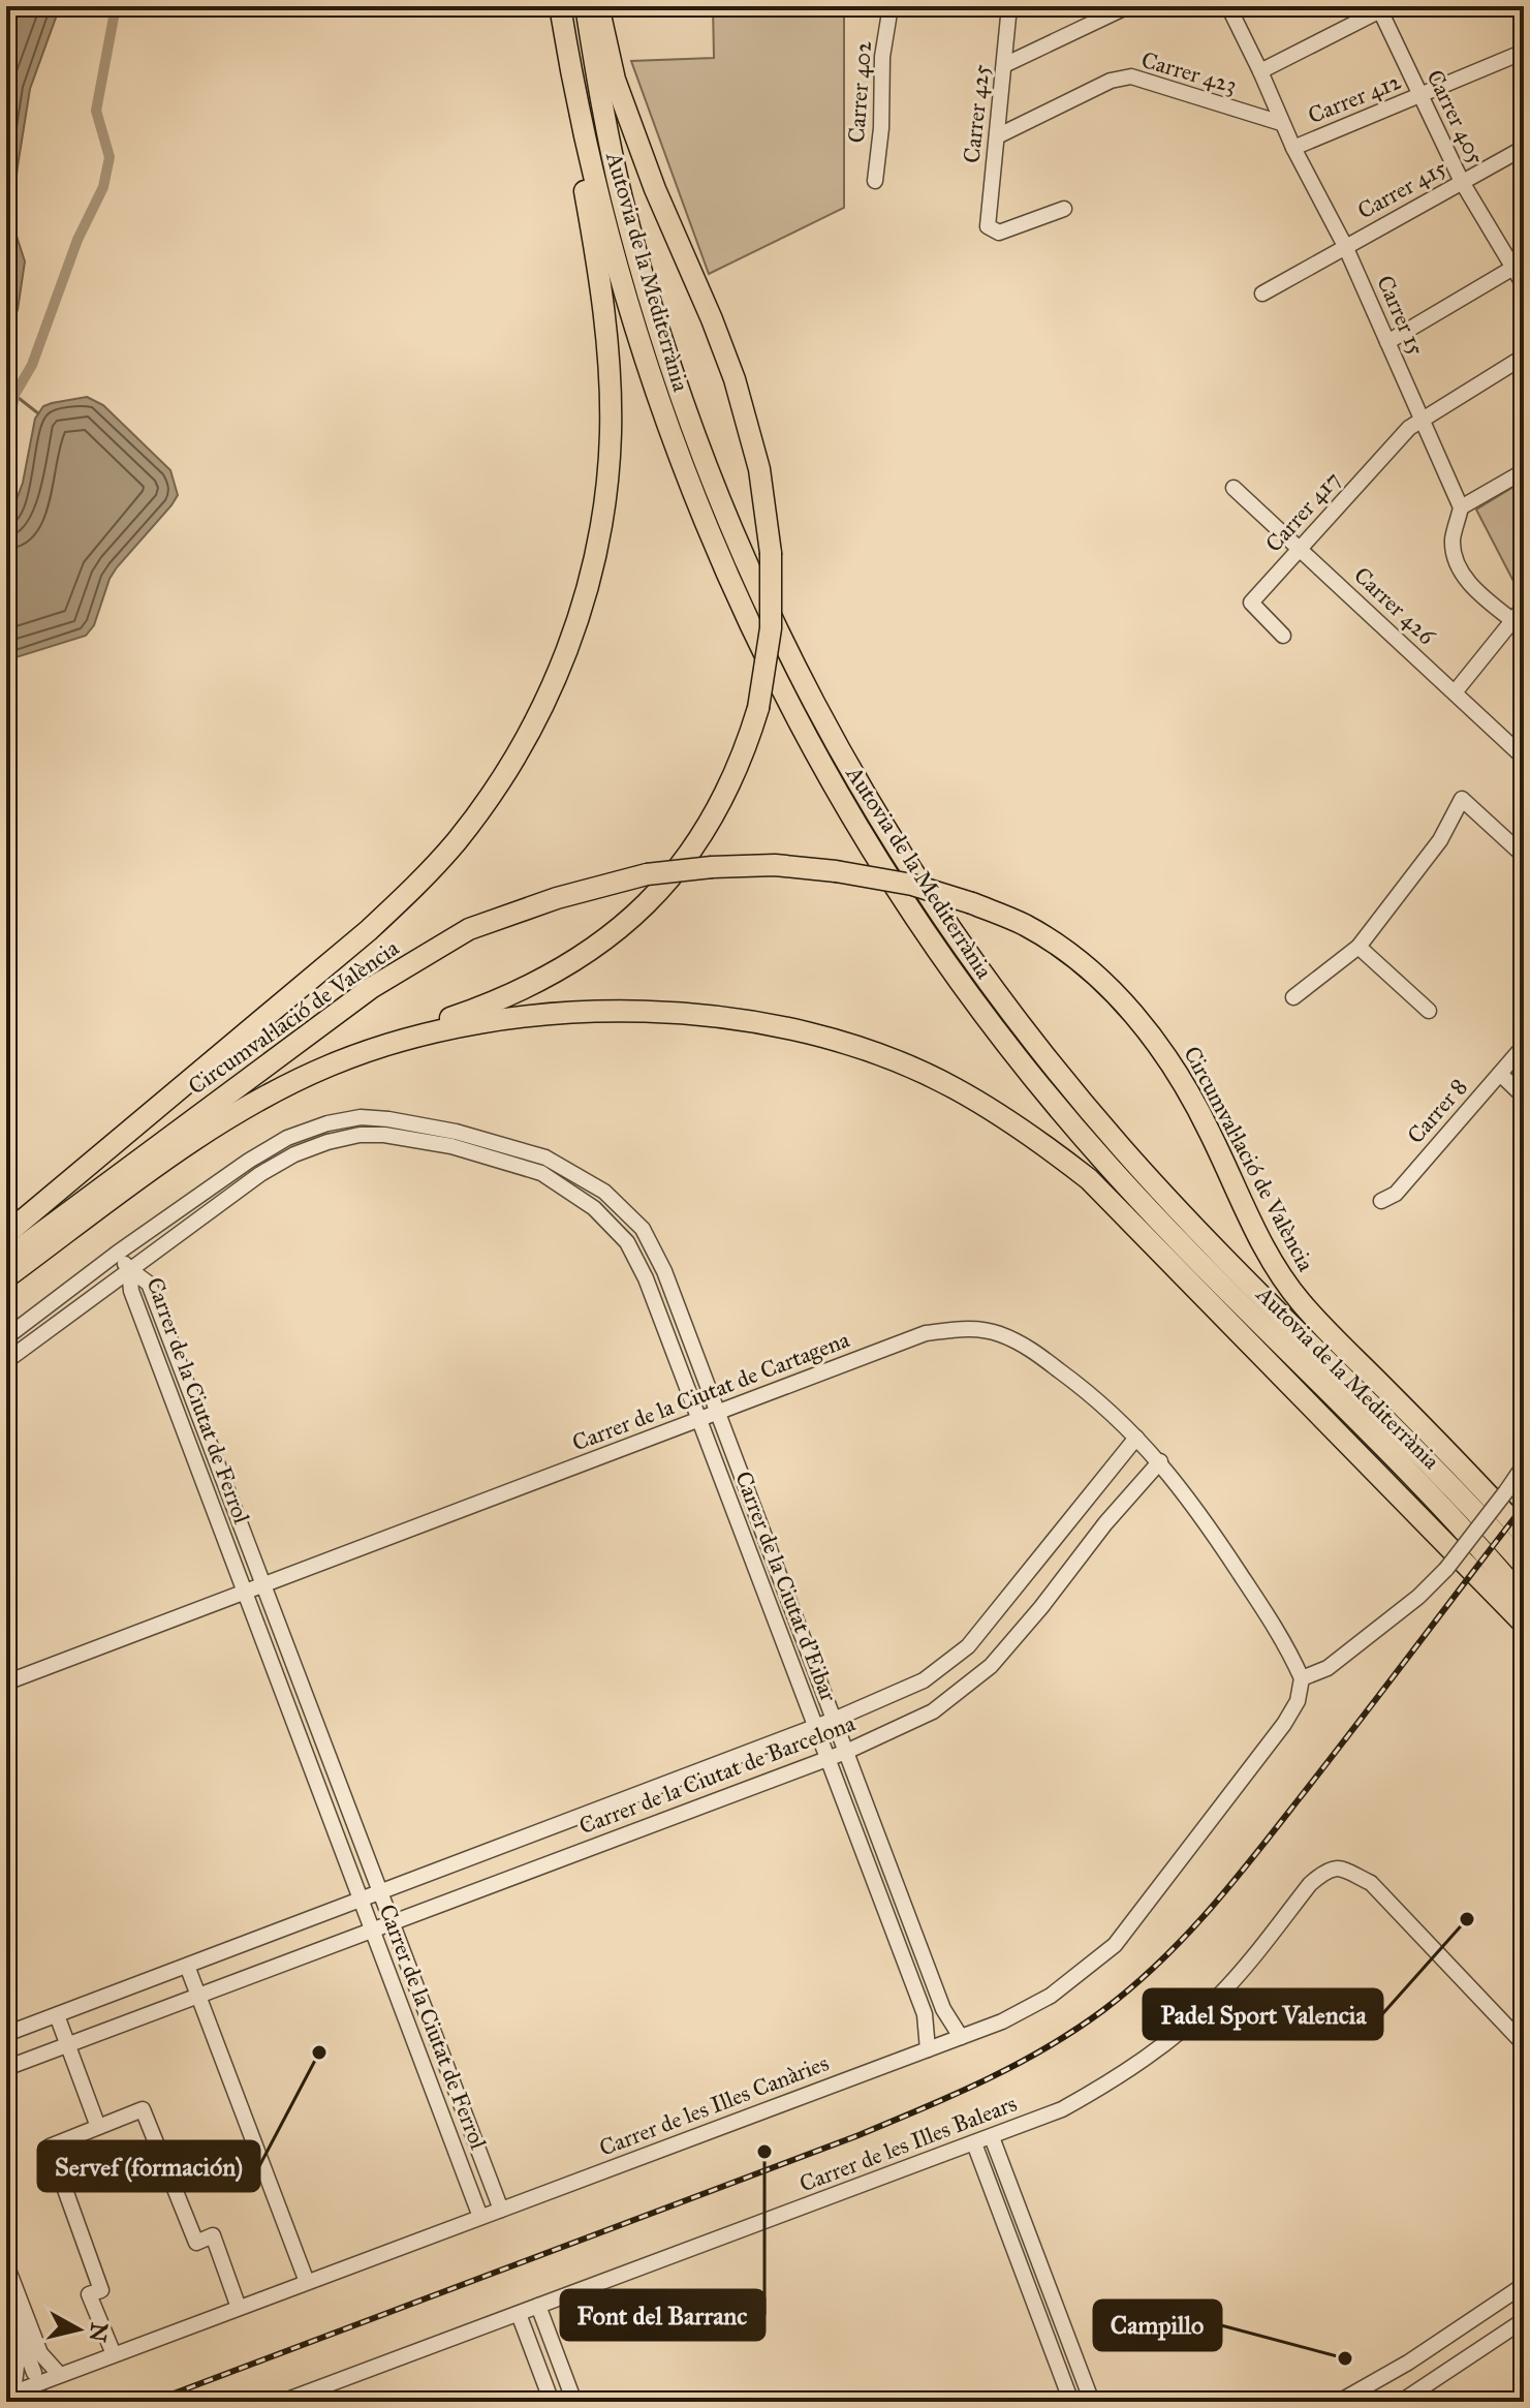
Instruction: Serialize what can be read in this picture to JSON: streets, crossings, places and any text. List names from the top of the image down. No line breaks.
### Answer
{"streets":{"highway":["Autovia de la Mediterrània","Circumval·lació de València"],"street":["Carrer 423","Carrer 402","Carrer 412","Carrer 425","Carrer 405","Carrer 415","Carrer 15","Carrer 417","Carrer 426","Carrer 8","Carrer de la Ciutat de Cartagena","Carrer de la Ciutat de Ferrol","Carrer de la Ciutat d'Eibar","Carrer de la Ciutat de Barcelona","Carrer de les Illes Canàries","Carrer de les Illes Balears"]},"crossings":[["Carrer 423","Carrer 425"],["Carrer 423","Carrer 15"],["Carrer 412","Carrer 405"],["Carrer 412","Carrer 15"],["Carrer 405","Carrer 415"],["Carrer 415","Carrer 15"],["Carrer 15","Carrer 417"],["Carrer 417","Carrer 426"],["Carrer de la Ciutat de Cartagena","Carrer de la Ciutat de Ferrol"],["Carrer de la Ciutat de Cartagena","Carrer de la Ciutat d'Eibar"],["Carrer de la Ciutat de Cartagena","Carrer de la Ciutat de Barcelona"],["Carrer de la Ciutat de Cartagena","Carrer de les Illes Canàries"],["Carrer de la Ciutat de Ferrol","Carrer de la Ciutat d'Eibar"],["Carrer de la Ciutat de Ferrol","Carrer de la Ciutat de Barcelona"],["Carrer de la Ciutat de Ferrol","Carrer de les Illes Canàries"],["Carrer de la Ciutat d'Eibar","Carrer de la Ciutat de Barcelona"],["Carrer de la Ciutat d'Eibar","Carrer de les Illes Canàries"]],"places":["Padel Sport Valencia","Servef (formación)","Font del Barranc","Campillo"],"north":"right"}
